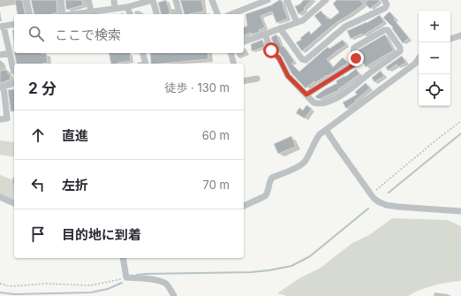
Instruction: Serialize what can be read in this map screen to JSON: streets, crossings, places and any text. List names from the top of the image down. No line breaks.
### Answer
{"page":{"map_buttons":["+","−"],"search":"ここで検索","heading":["2 分","徒歩 · 130 m"],"list":[["直進","60 m"],["左折","70 m"],"目的地に到着"]}}
